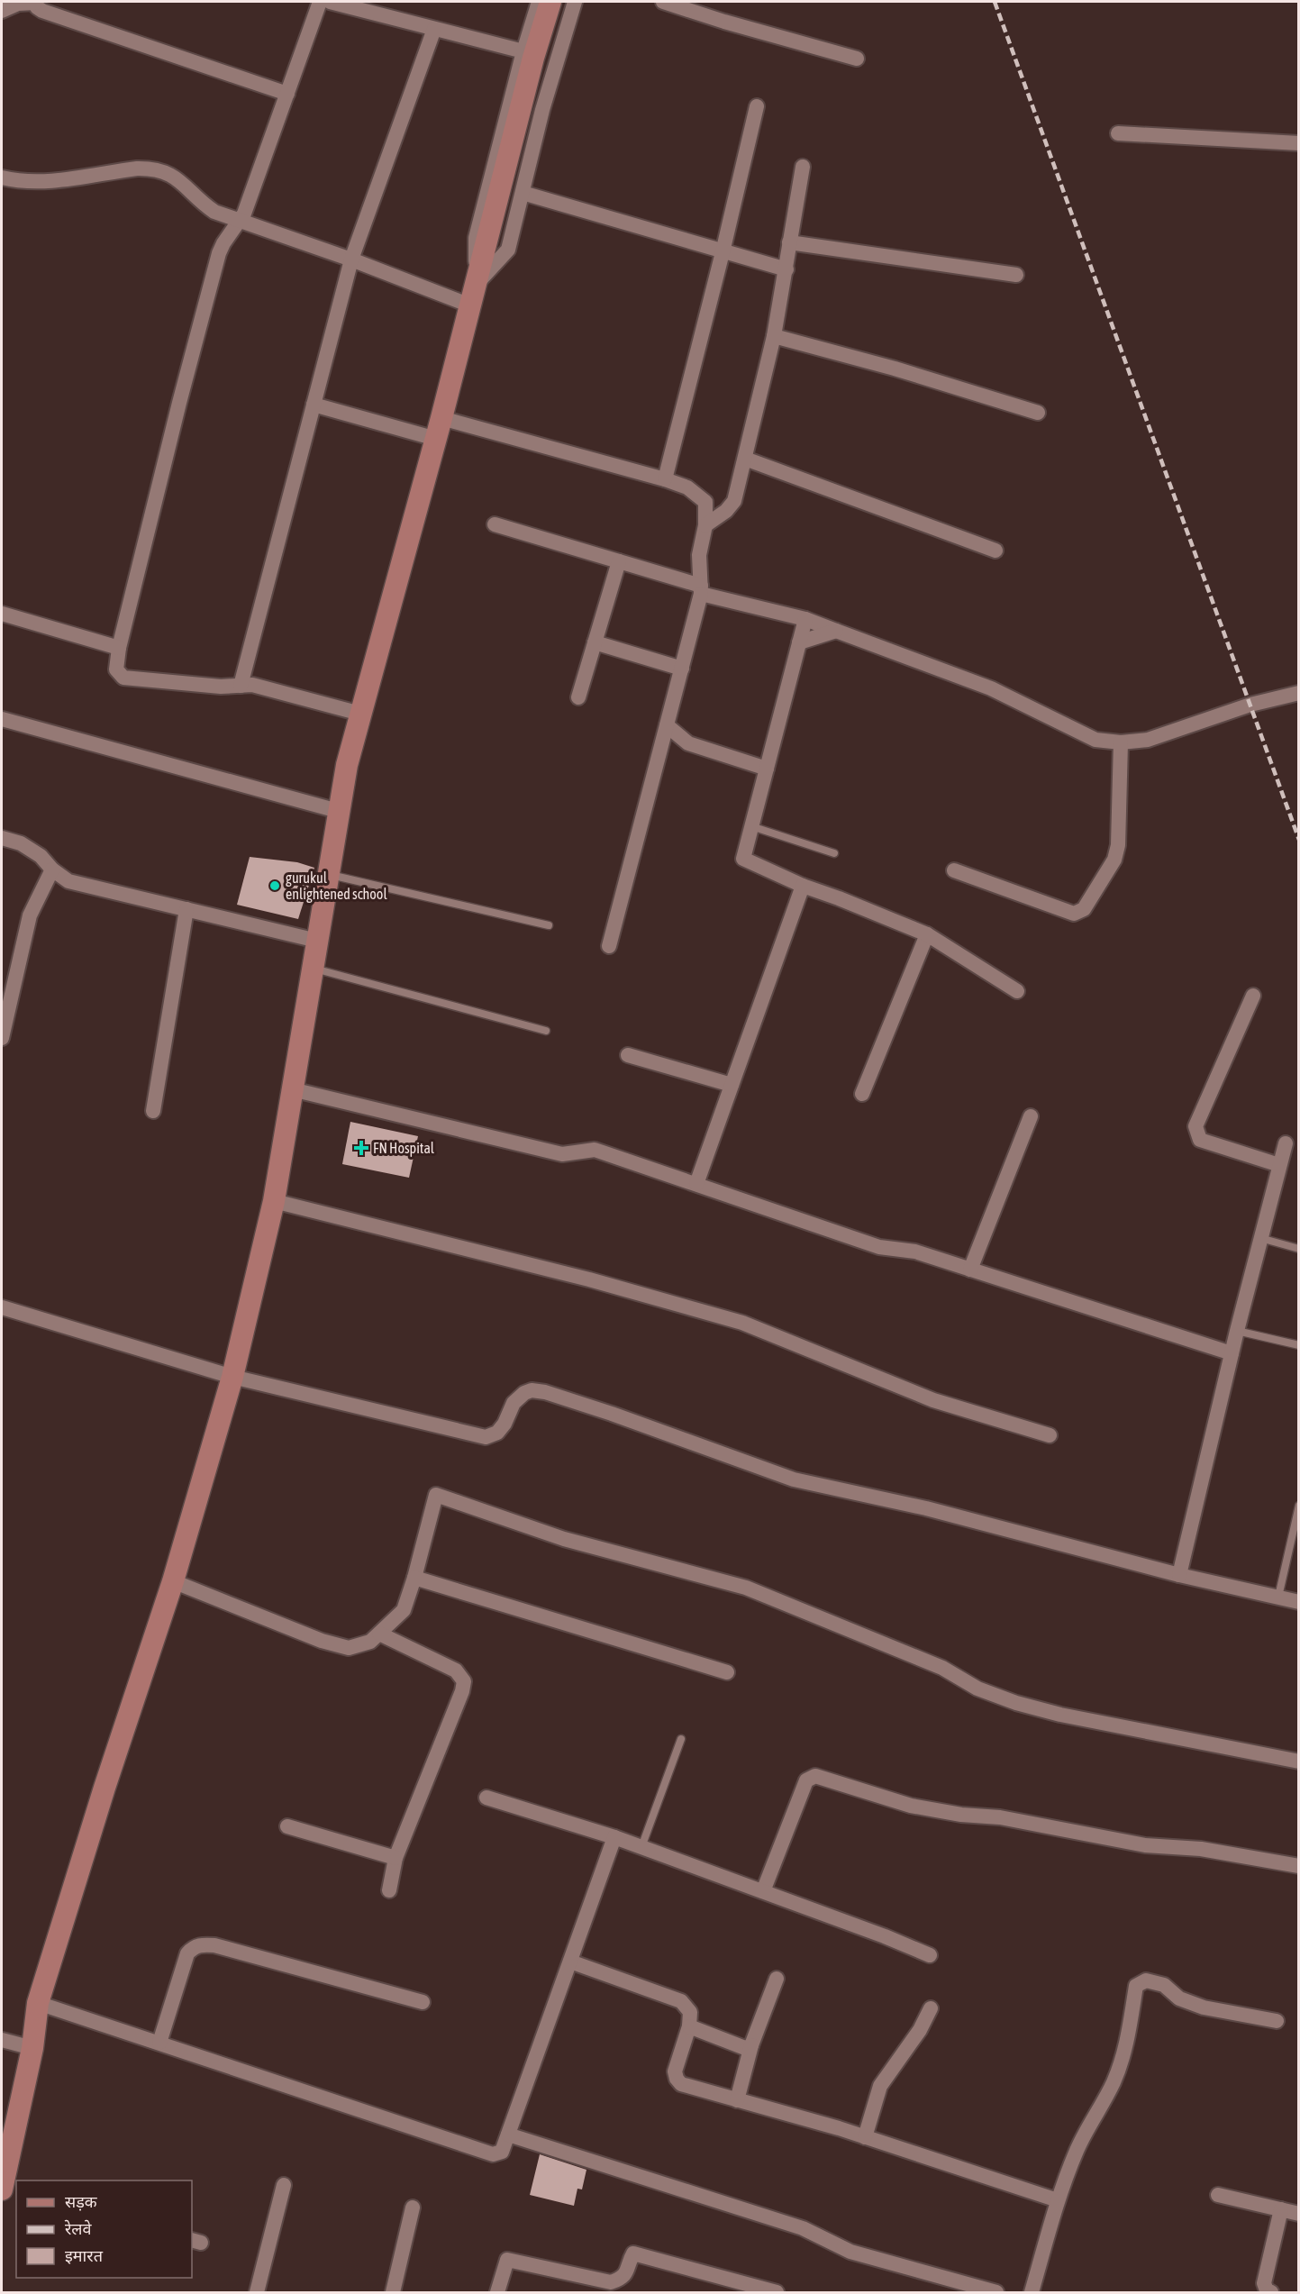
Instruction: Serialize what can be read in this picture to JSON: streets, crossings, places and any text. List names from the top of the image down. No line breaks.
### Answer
{"places":{"other":["gurukul enlightened school"],"health":["FN Hospital"]},"legend":["सड़क","रेलवे","इमारत"]}
